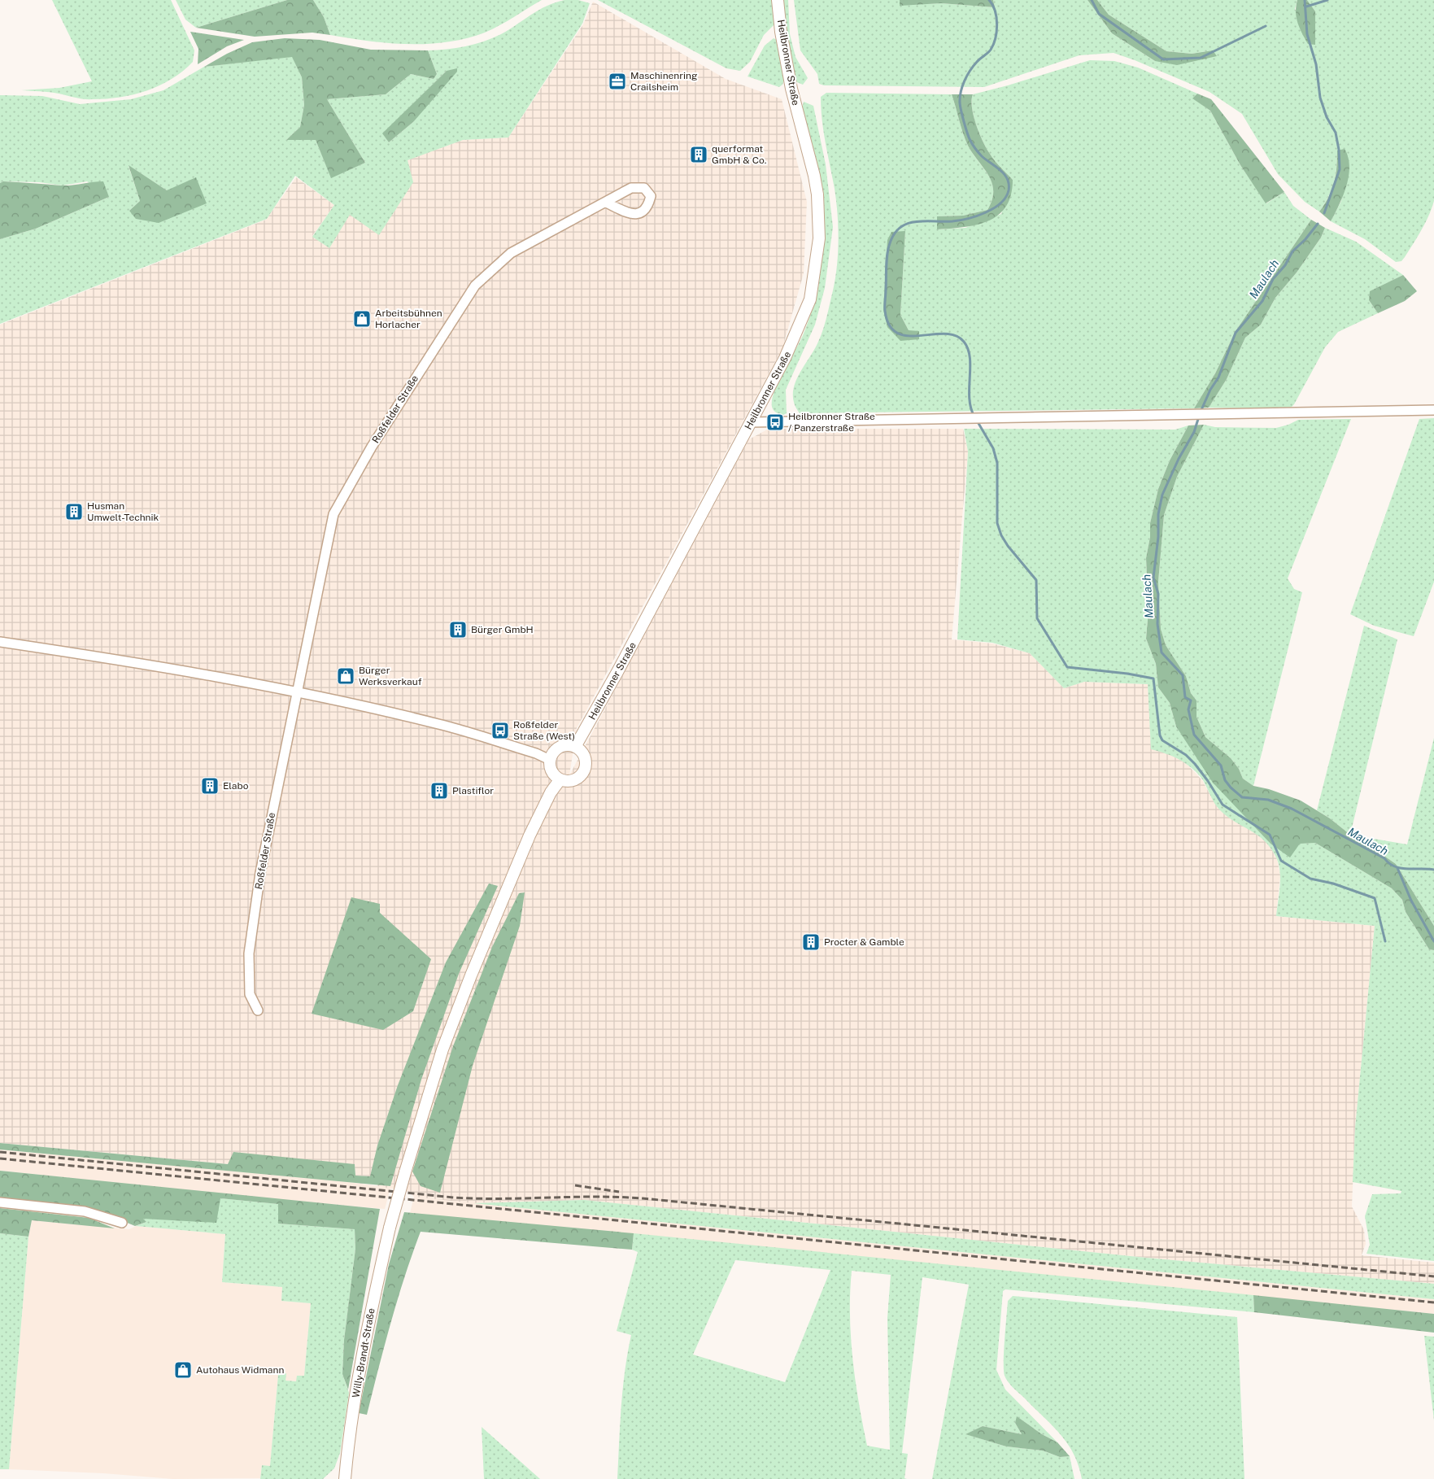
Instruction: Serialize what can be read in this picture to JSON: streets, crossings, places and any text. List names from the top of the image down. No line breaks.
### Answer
{"streets":{"main road":["Heilbronner Straße","Willy-Brandt-Straße"],"street":["Roßfelder Straße"]},"crossings":[["Heilbronner Straße","Willy-Brandt-Straße"]],"water":["Maulach"],"places":{"office":["Maschinenring Crailsheim"],"building":["querformat GmbH & Co.","Husman Umwelt-Technik","Bürger GmbH","Elabo","Plastiflor","Procter & Gamble"],"shop":["Arbeitsbühnen Horlacher","Bürger Werksverkauf","Autohaus Widmann"],"bus stop":["Heilbronner Straße / Panzerstraße","Roßfelder Straße (West)"]}}
